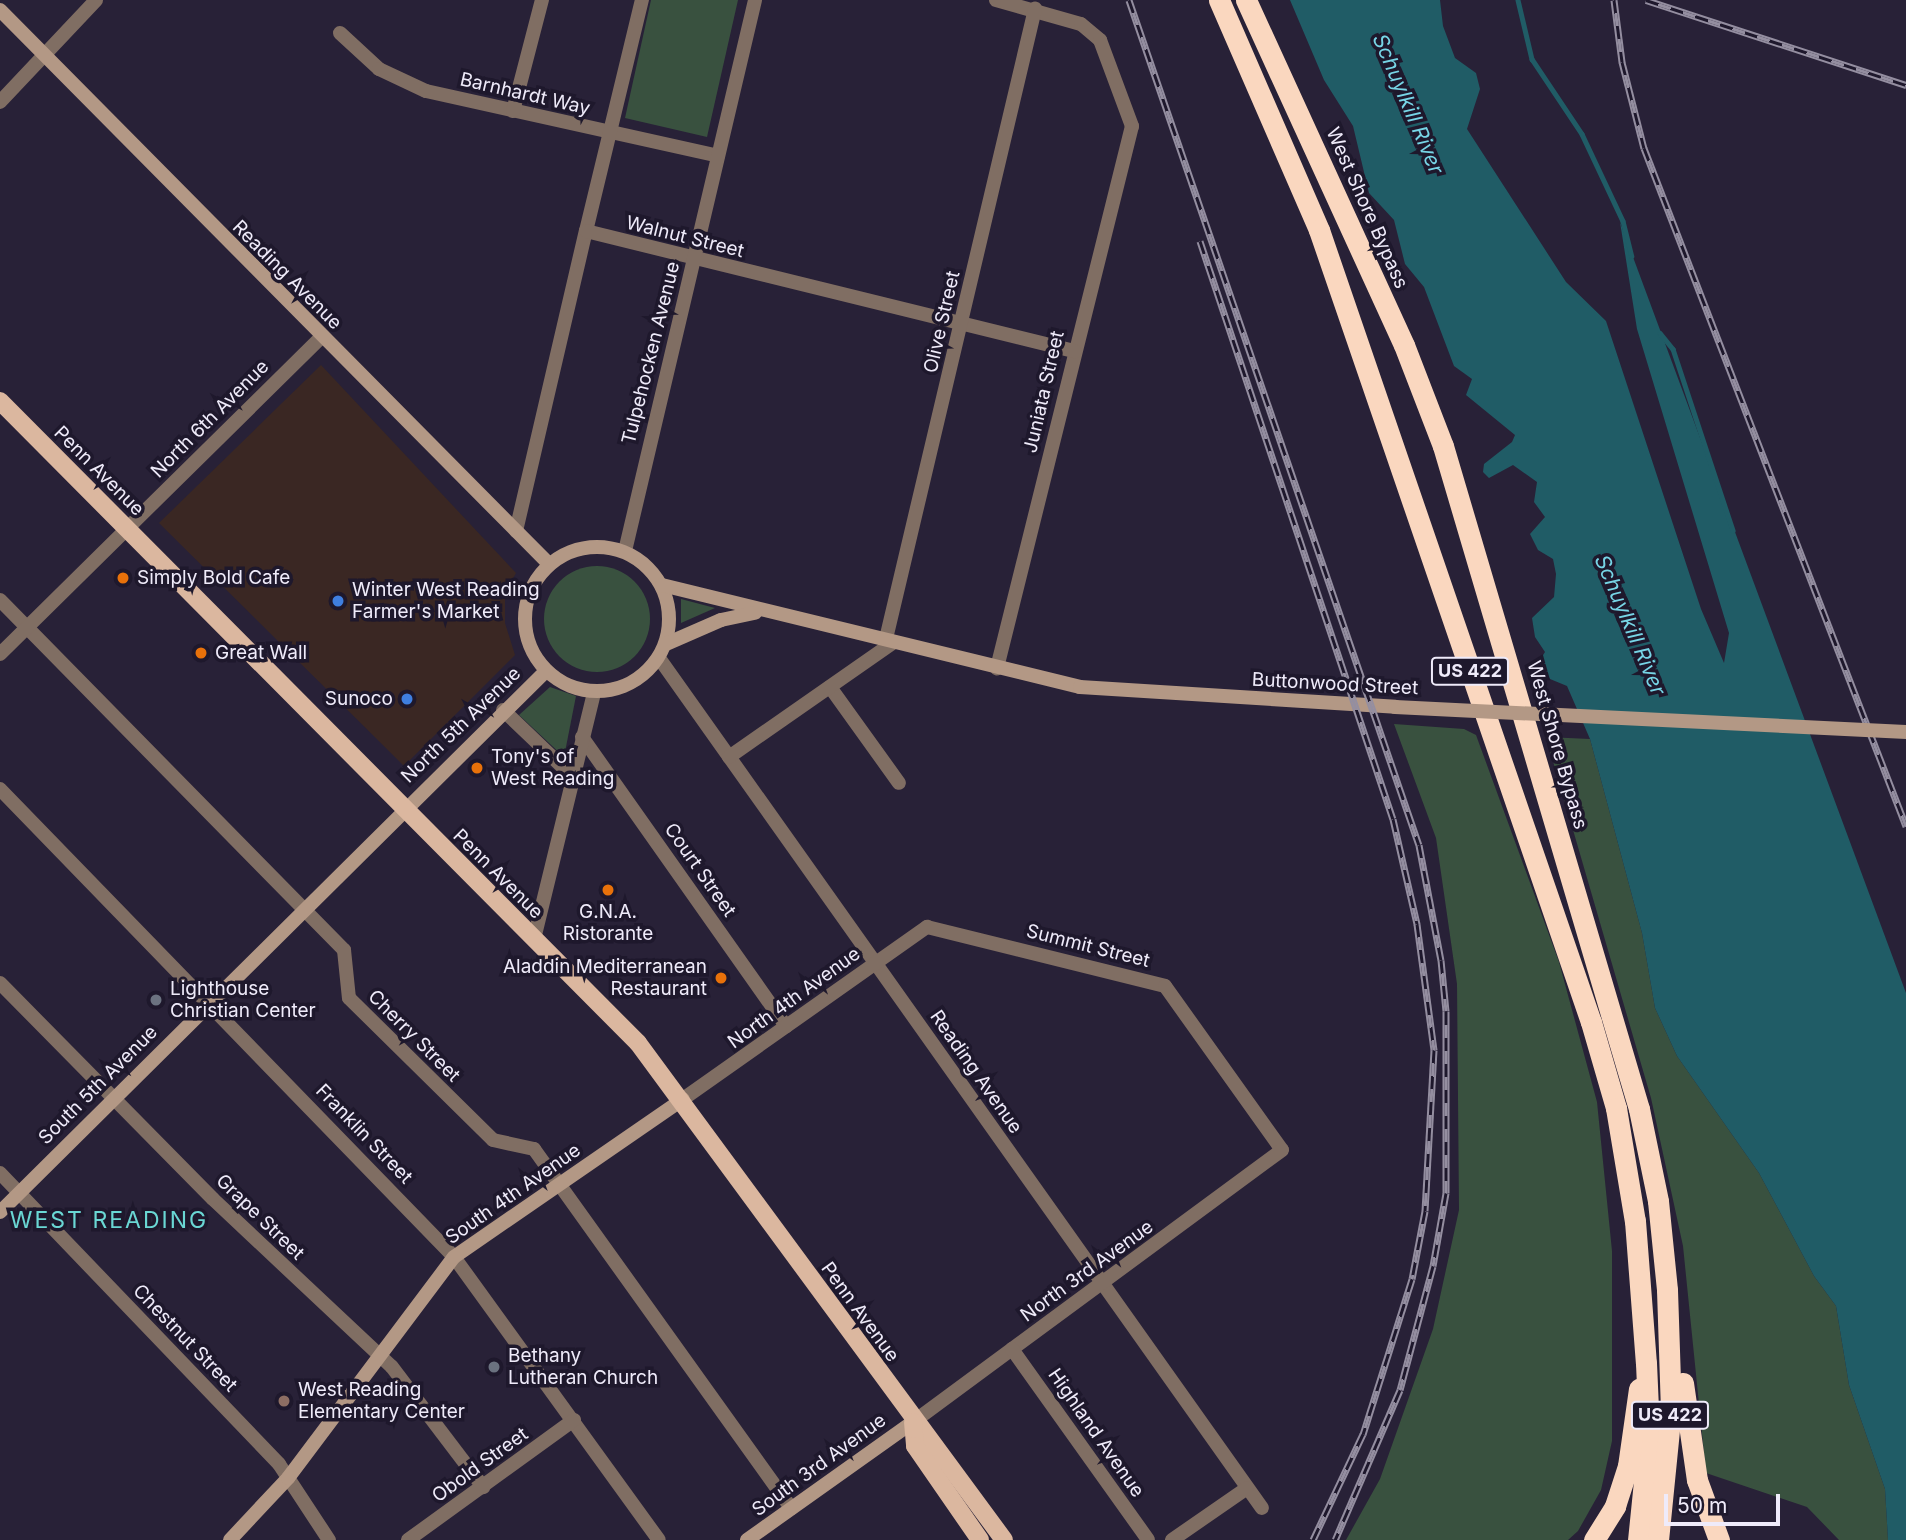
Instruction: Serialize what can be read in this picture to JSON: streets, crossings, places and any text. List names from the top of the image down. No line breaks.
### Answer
{"streets":{"highway":["West Shore Bypass","US 422"],"main road":["Penn Avenue"],"street":["Barnhardt Way","Walnut Street","Reading Avenue","Olive Street","Tulpehocken Avenue","Juniata Street","North 6th Avenue","Buttonwood Street","North 5th Avenue","Court Street","Summit Street","North 4th Avenue","Cherry Street","South 5th Avenue","Franklin Street","South 4th Avenue","Grape Street","North 3rd Avenue","Chestnut Street","Highland Avenue","Obold Street","South 3rd Avenue"]},"crossings":[["Barnhardt Way","Tulpehocken Avenue"],["Walnut Street","Olive Street"],["Walnut Street","Tulpehocken Avenue"],["Walnut Street","Juniata Street"],["Reading Avenue","Tulpehocken Avenue"],["Reading Avenue","North 6th Avenue"],["Reading Avenue","Buttonwood Street"],["Reading Avenue","North 5th Avenue"],["Reading Avenue","North 4th Avenue"],["Reading Avenue","North 3rd Avenue"],["Olive Street","Juniata Street"],["Olive Street","Buttonwood Street"],["Tulpehocken Avenue","Buttonwood Street"],["Tulpehocken Avenue","North 5th Avenue"],["Juniata Street","Buttonwood Street"],["North 6th Avenue","Penn Avenue"],["North 6th Avenue","Cherry Street"],["Penn Avenue","North 5th Avenue"],["Penn Avenue","North 4th Avenue"],["Penn Avenue","South 5th Avenue"],["Penn Avenue","South 4th Avenue"],["Penn Avenue","North 3rd Avenue"],["Penn Avenue","South 3rd Avenue"],["Buttonwood Street","North 5th Avenue"],["North 5th Avenue","South 5th Avenue"],["Court Street","North 4th Avenue"],["Summit Street","North 4th Avenue"],["Summit Street","North 3rd Avenue"],["North 4th Avenue","South 4th Avenue"],["Cherry Street","South 5th Avenue"],["Cherry Street","South 4th Avenue"],["Cherry Street","South 3rd Avenue"],["South 5th Avenue","Franklin Street"],["South 5th Avenue","Grape Street"],["South 5th Avenue","Chestnut Street"],["Franklin Street","South 4th Avenue"],["Franklin Street","Obold Street"],["South 4th Avenue","Grape Street"],["South 4th Avenue","Chestnut Street"],["Grape Street","Obold Street"],["North 3rd Avenue","Highland Avenue"],["North 3rd Avenue","South 3rd Avenue"]],"districts":["WEST READING"],"water":["Schuylkill River"],"places":["Simply Bold Cafe","Winter West Reading Farmer's Market","Great Wall","Sunoco","Tony's of West Reading","G.N.A. Ristorante","Aladdin Mediterranean Restaurant","Lighthouse Christian Center","Bethany Lutheran Church","West Reading Elementary Center"],"scale_bar":"50 m"}
